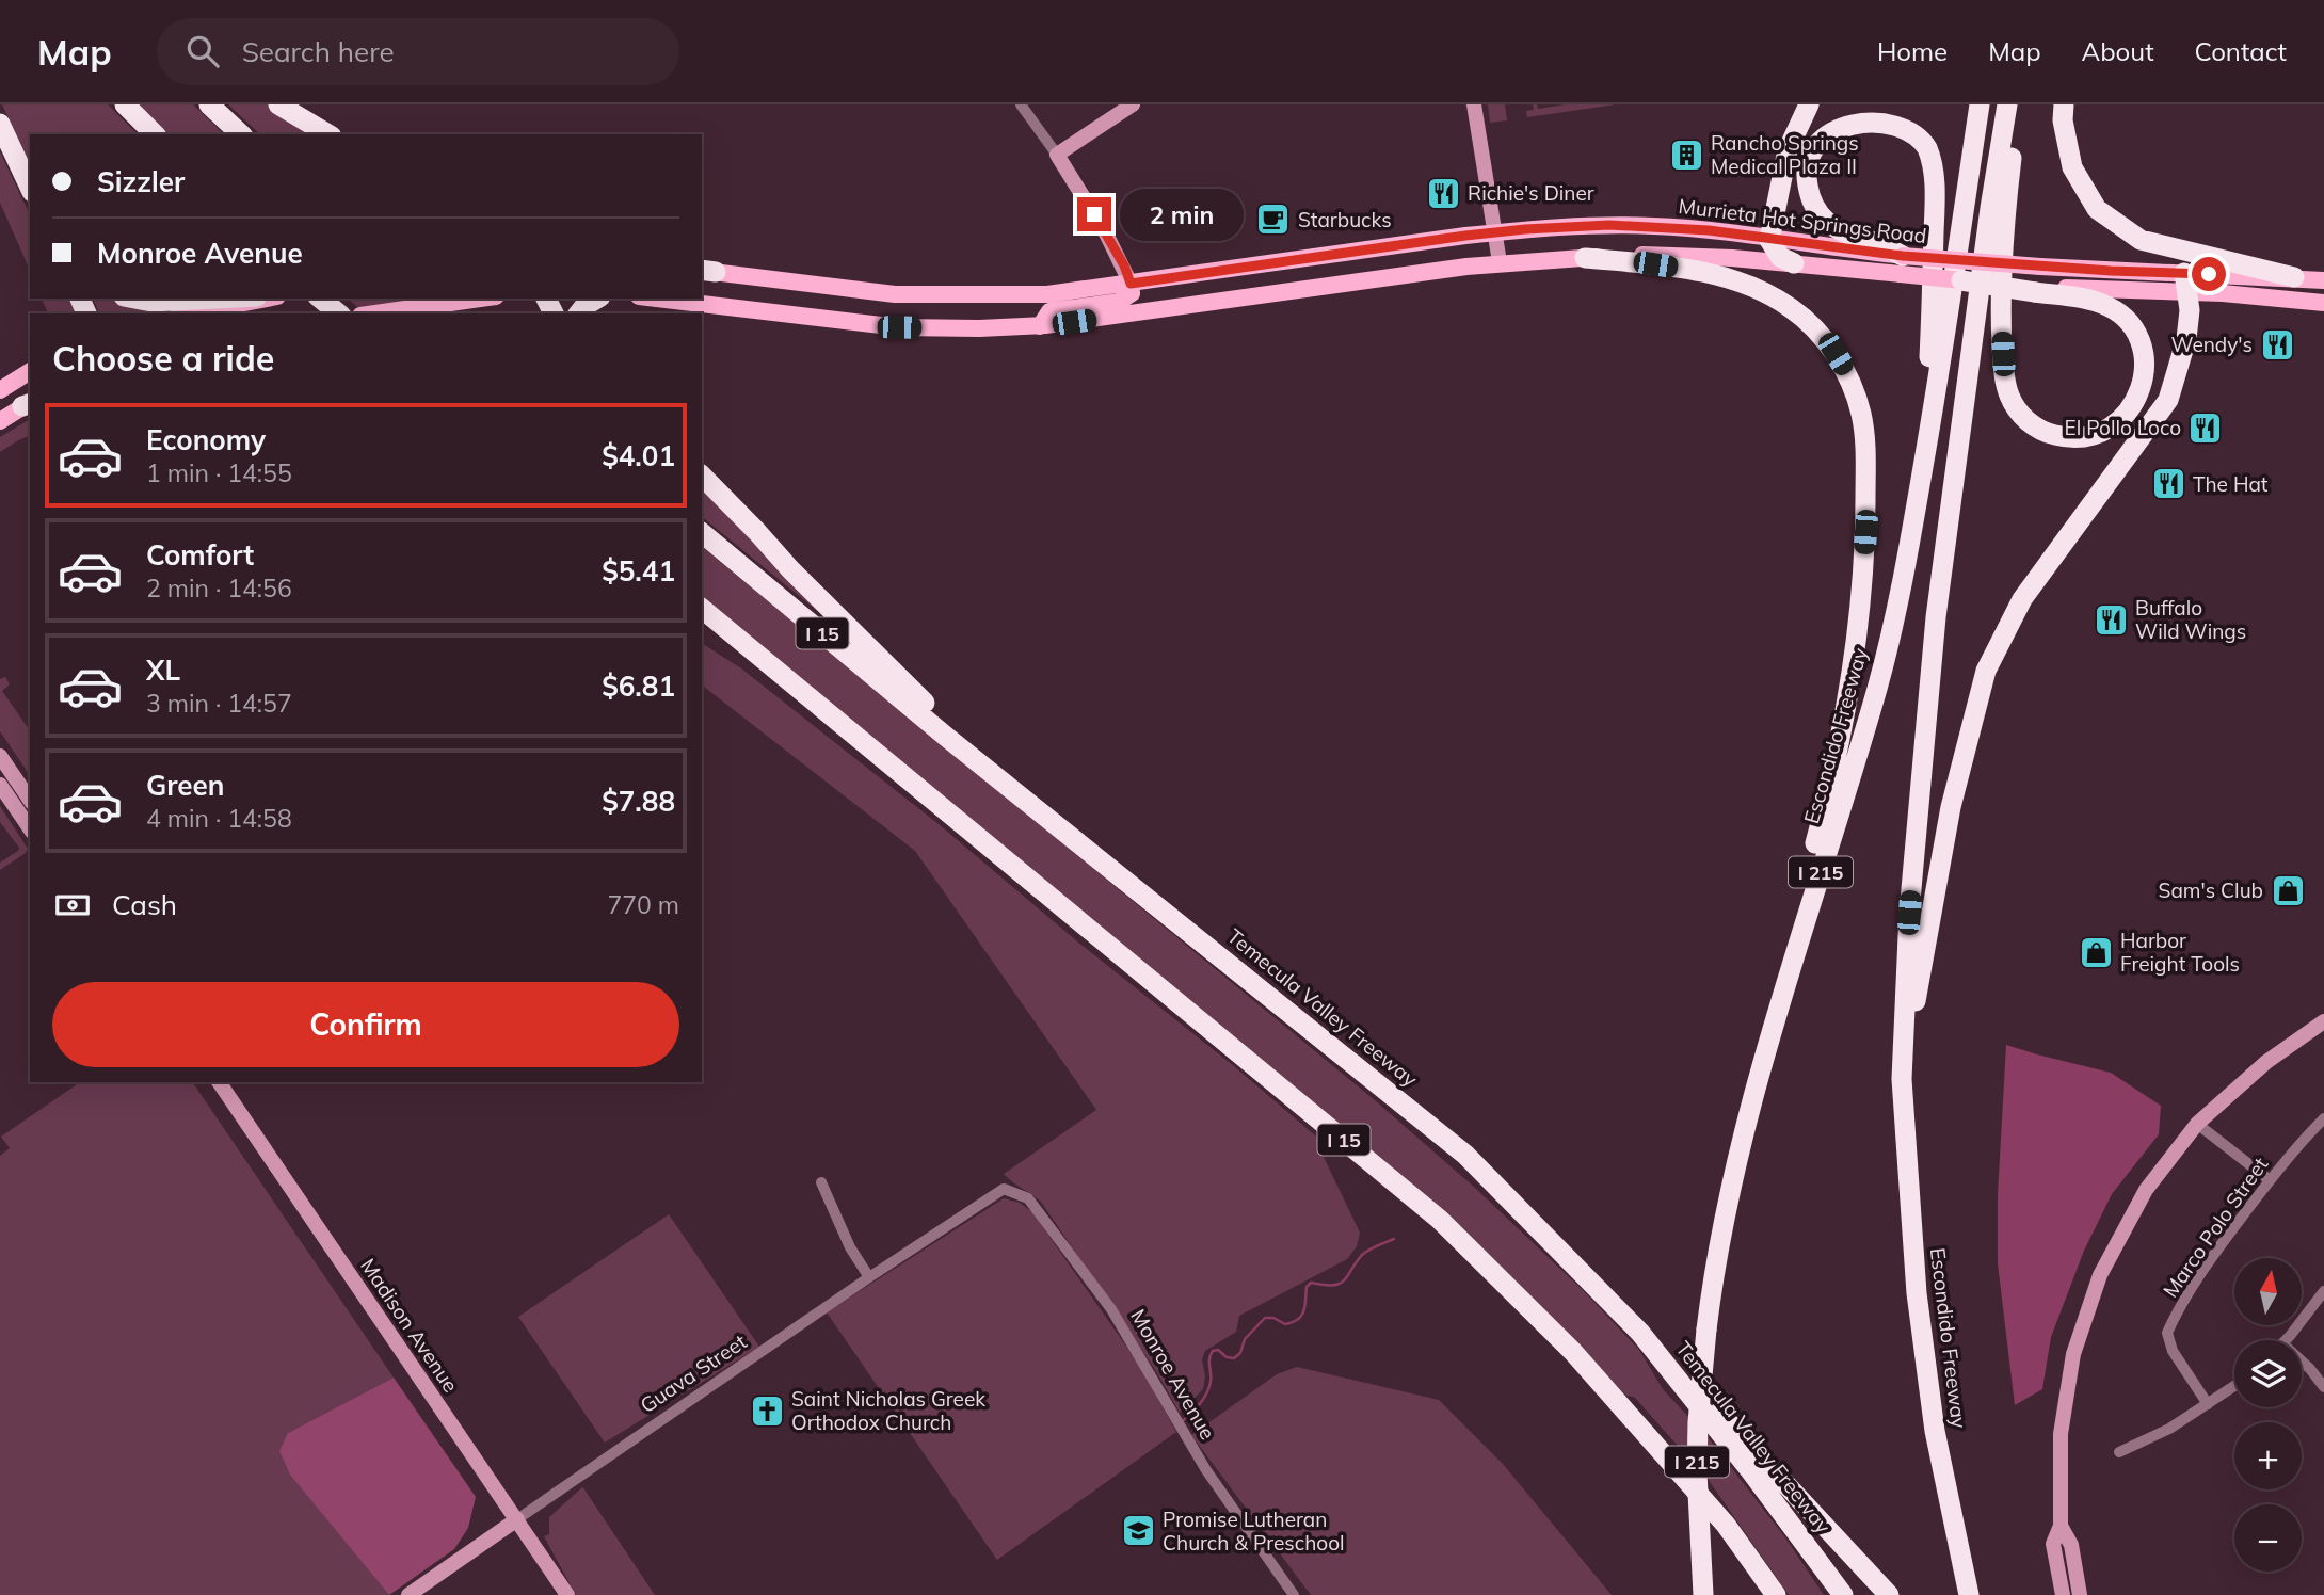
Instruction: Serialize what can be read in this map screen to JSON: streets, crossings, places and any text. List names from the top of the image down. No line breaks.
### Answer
{"streets":{"highway":["I 15","Escondido Freeway","I 215","Temecula Valley Freeway"],"main road":["Murrieta Hot Springs Road"],"street":["Marco Polo Street","Madison Avenue","Guava Street","Monroe Avenue"]},"crossings":[["Madison Avenue","Guava Street"],["Guava Street","Monroe Avenue"]],"places":{"building":["Rancho Springs Medical Plaza II"],"restaurant":["Richie's Diner","Wendy's","El Pollo Loco","The Hat","Buffalo Wild Wings"],"cafe":["Starbucks"],"shop":["Sam's Club","Harbor Freight Tools"],"church":["Saint Nicholas Greek Orthodox Church"],"school or university":["Promise Lutheran Church & Preschool"]},"north":"top","page":{"header":"Map","search":"Search here","nav":["Home","Map","About","Contact"],"banner":["Sizzler","Monroe Avenue"],"bubble":"2 min","heading":"Choose a ride","list":[{"name":"Economy","note":"1 min · 14:55","value":"$4.01"},{"name":"Comfort","note":"2 min · 14:56","value":"$5.41"},{"name":"XL","note":"3 min · 14:57","value":"$6.81"},{"name":"Green","note":"4 min · 14:58","value":"$7.88"}],"pay":["Cash","770 m"],"buttons":"Confirm","map_buttons":["+","−"]}}
